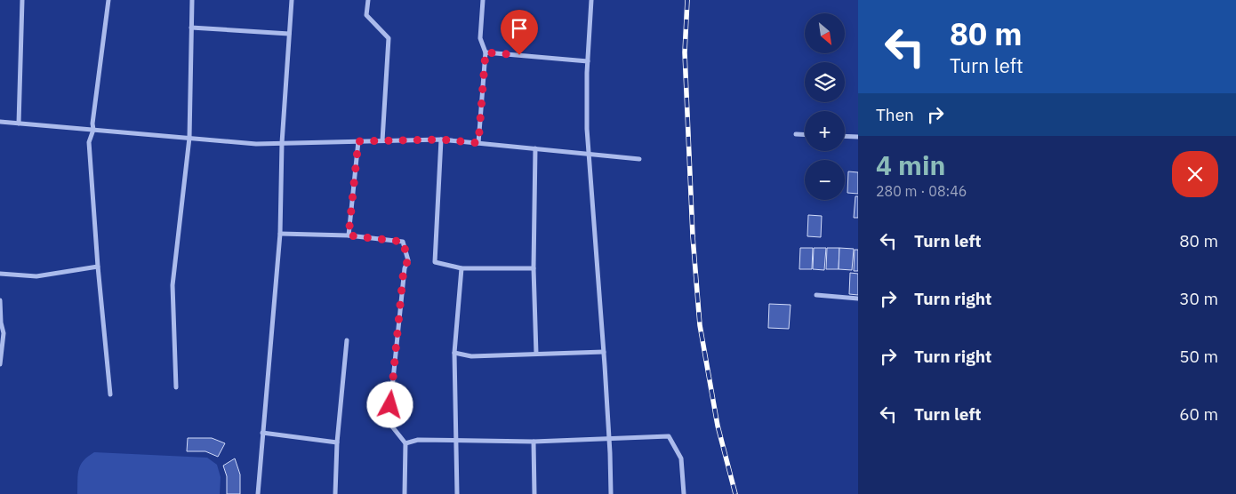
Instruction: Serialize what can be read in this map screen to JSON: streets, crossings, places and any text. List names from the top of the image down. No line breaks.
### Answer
{"north":"bottom right","page":{"turn":["80 m","Turn left"],"map_buttons":["+","−"],"then":"Then","heading":["4 min","280 m · 08:46"],"list":[{"name":"Turn left","value":"80 m"},{"name":"Turn right","value":"30 m"},{"name":"Turn right","value":"50 m"},{"name":"Turn left","value":"60 m"}]}}
